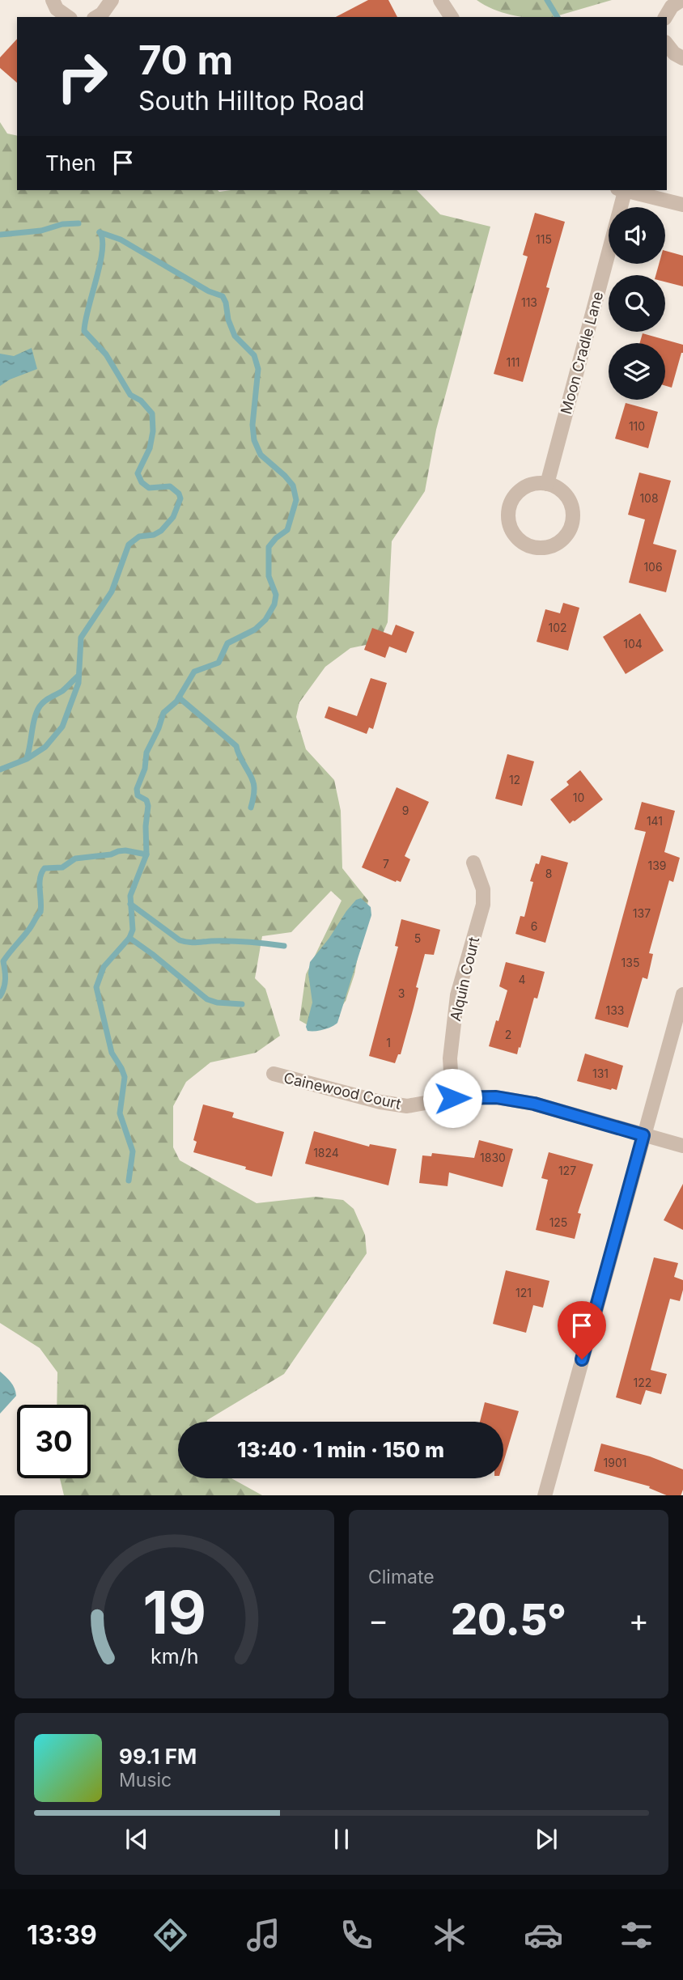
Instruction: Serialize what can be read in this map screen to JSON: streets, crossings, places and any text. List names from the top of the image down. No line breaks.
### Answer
{"streets":{"street":["Moon Cradle Lane","Alquin Court","Cainewood Court"]},"crossings":[["Alquin Court","Cainewood Court"]],"house_numbers":["115","113","111","110","108","106","102","104","12","10","9","141","7","139","8","137","6","5","135","4","3","133","2","1","131","1824","1830","127","125","121","122","1901"],"page":{"turn":["70 m","South Hilltop Road"],"then":"Then","limit":"30","trip":"13:40 · 1 min · 150 m","tile":"Climate","heat":["−","20.5°","+"],"song":["99.1 FM","Music"],"tabs":"13:39","gauge":["19","km/h"]}}
